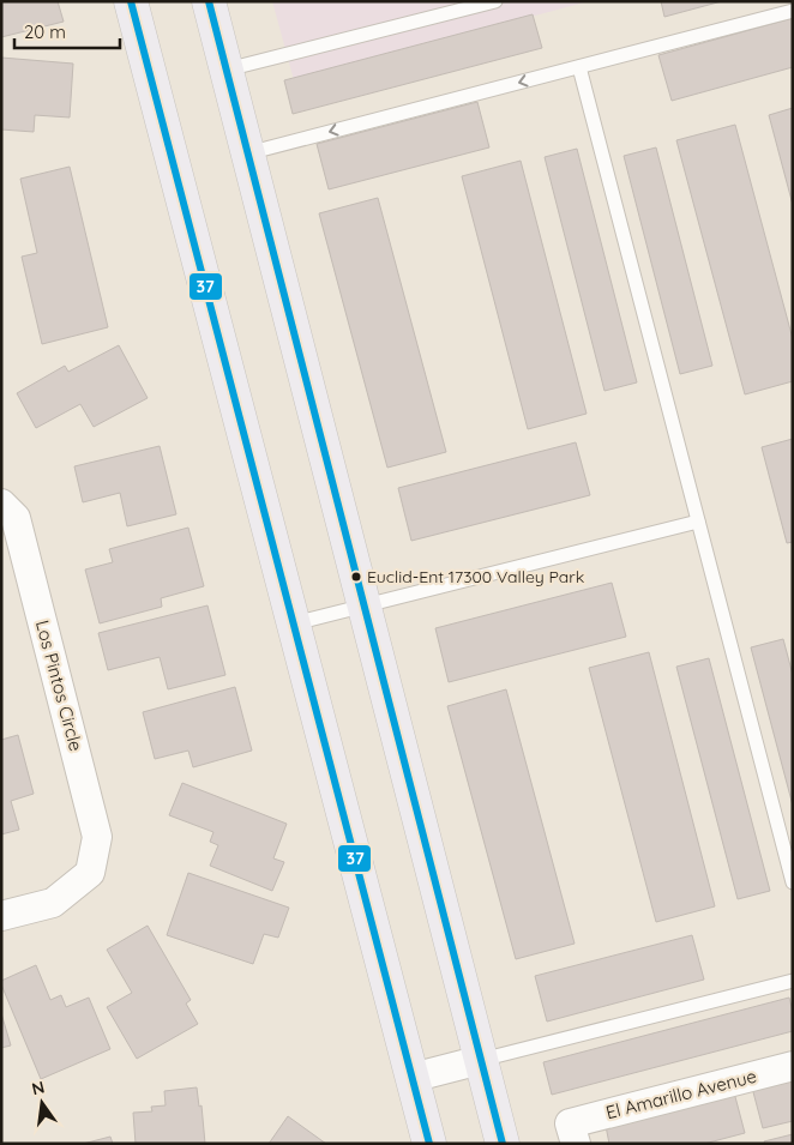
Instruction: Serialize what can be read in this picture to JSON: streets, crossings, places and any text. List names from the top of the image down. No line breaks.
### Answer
{"streets":{"street":["Los Pintos Circle","El Amarillo Avenue"]},"places":["Euclid-Ent 17300 Valley Park"],"lines":["transit line 37"],"scale_bar":"20 m","north":"top"}
